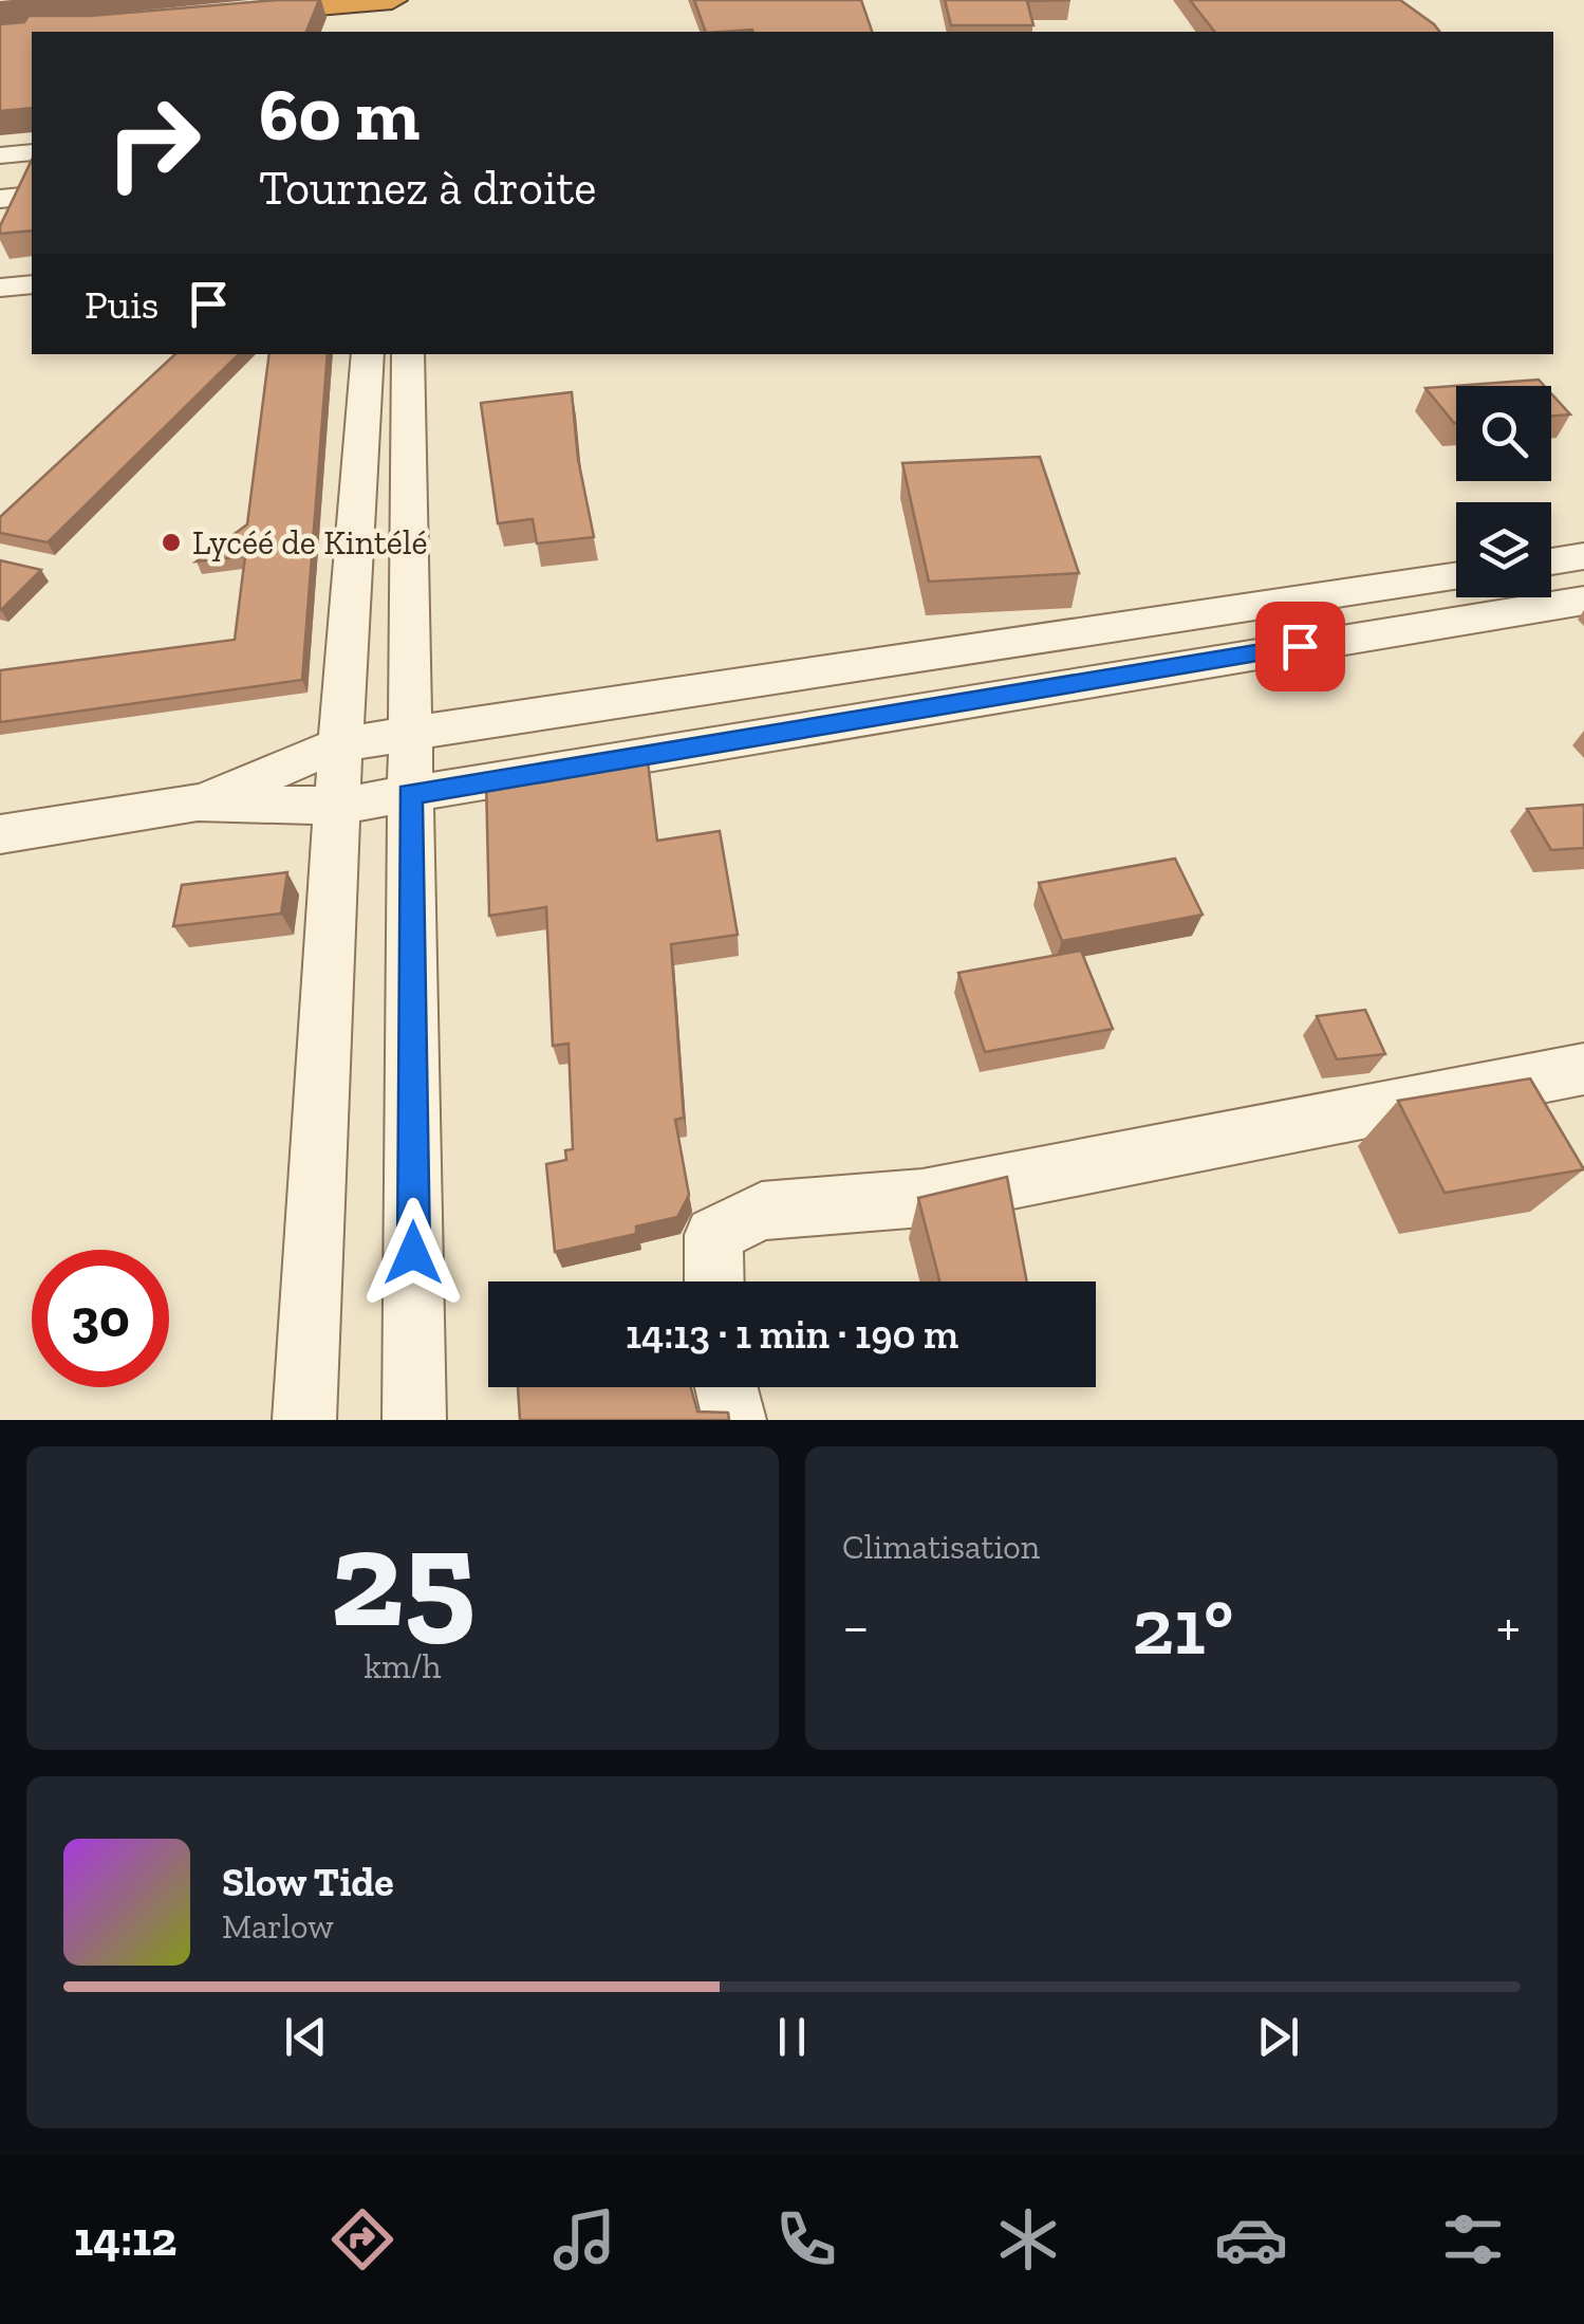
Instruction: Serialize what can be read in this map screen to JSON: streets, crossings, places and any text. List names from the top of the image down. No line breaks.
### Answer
{"places":["Lycéé de Kintélé"],"page":{"turn":["60 m","Tournez à droite"],"then":"Puis","limit":"30","trip":"14:13 · 1 min · 190 m","tile":[["25","km/h"],"Climatisation"],"heat":["−","21°","+"],"song":["Slow Tide","Marlow"],"tabs":"14:12"}}
